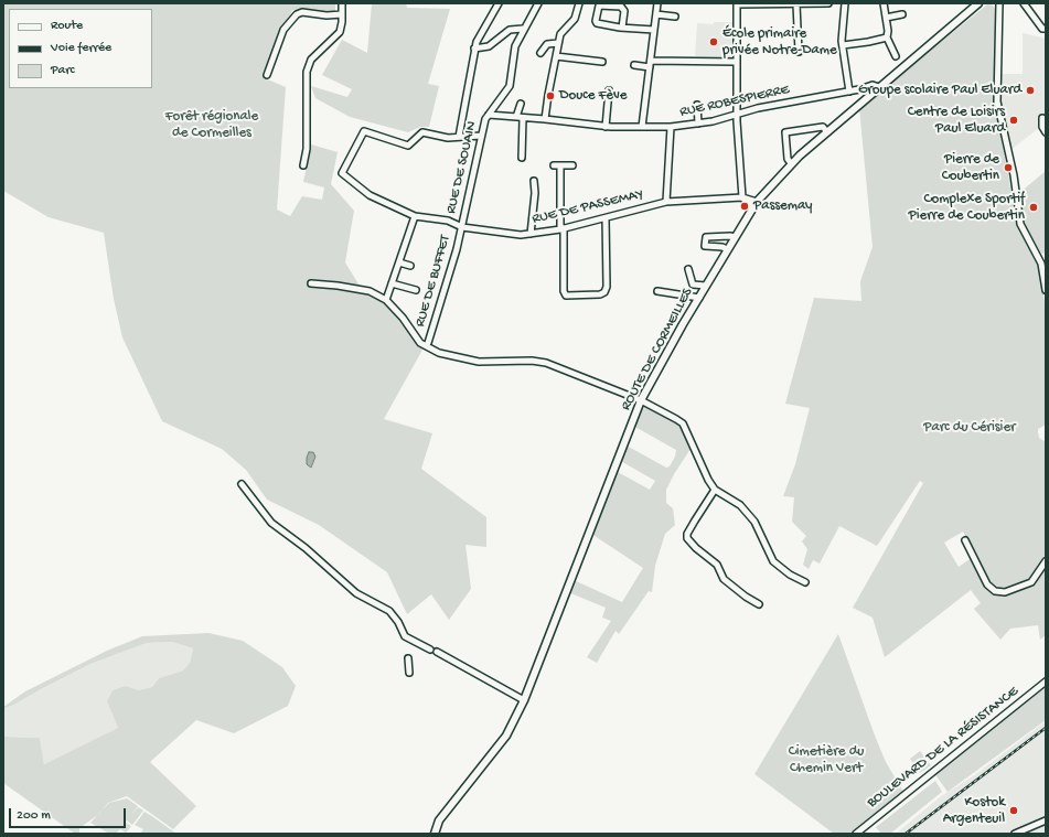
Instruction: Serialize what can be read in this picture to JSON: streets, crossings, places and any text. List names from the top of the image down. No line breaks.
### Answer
{"streets":{"main road":["ROUTE DE CORMEILLES"],"street":["RUE ROBESPIERRE","RUE DE SOUAIN","RUE DE PASSEMAY","RUE DE BUFFET","BOULEVARD DE LA RÉSISTANCE"]},"crossings":[["RUE ROBESPIERRE","RUE DE SOUAIN"],["RUE ROBESPIERRE","ROUTE DE CORMEILLES"],["RUE DE SOUAIN","RUE DE PASSEMAY"],["RUE DE SOUAIN","RUE DE BUFFET"],["RUE DE PASSEMAY","RUE DE BUFFET"]],"parks":["Forêt régionale de Cormeilles","Parc du Cérisier","Cimetière du Chemin Vert"],"places":["École primaire privée Notre-Dame","Groupe scolaire Paul Eluard","Douce Fève","Centre de Loisirs Paul Eluard","Pierre de Coubertin","Passemay","Complexe Sportif Pierre de Coubertin","Kostok Argenteuil"],"legend":["Route","Voie ferrée","Parc"],"scale_bar":"200 m"}
